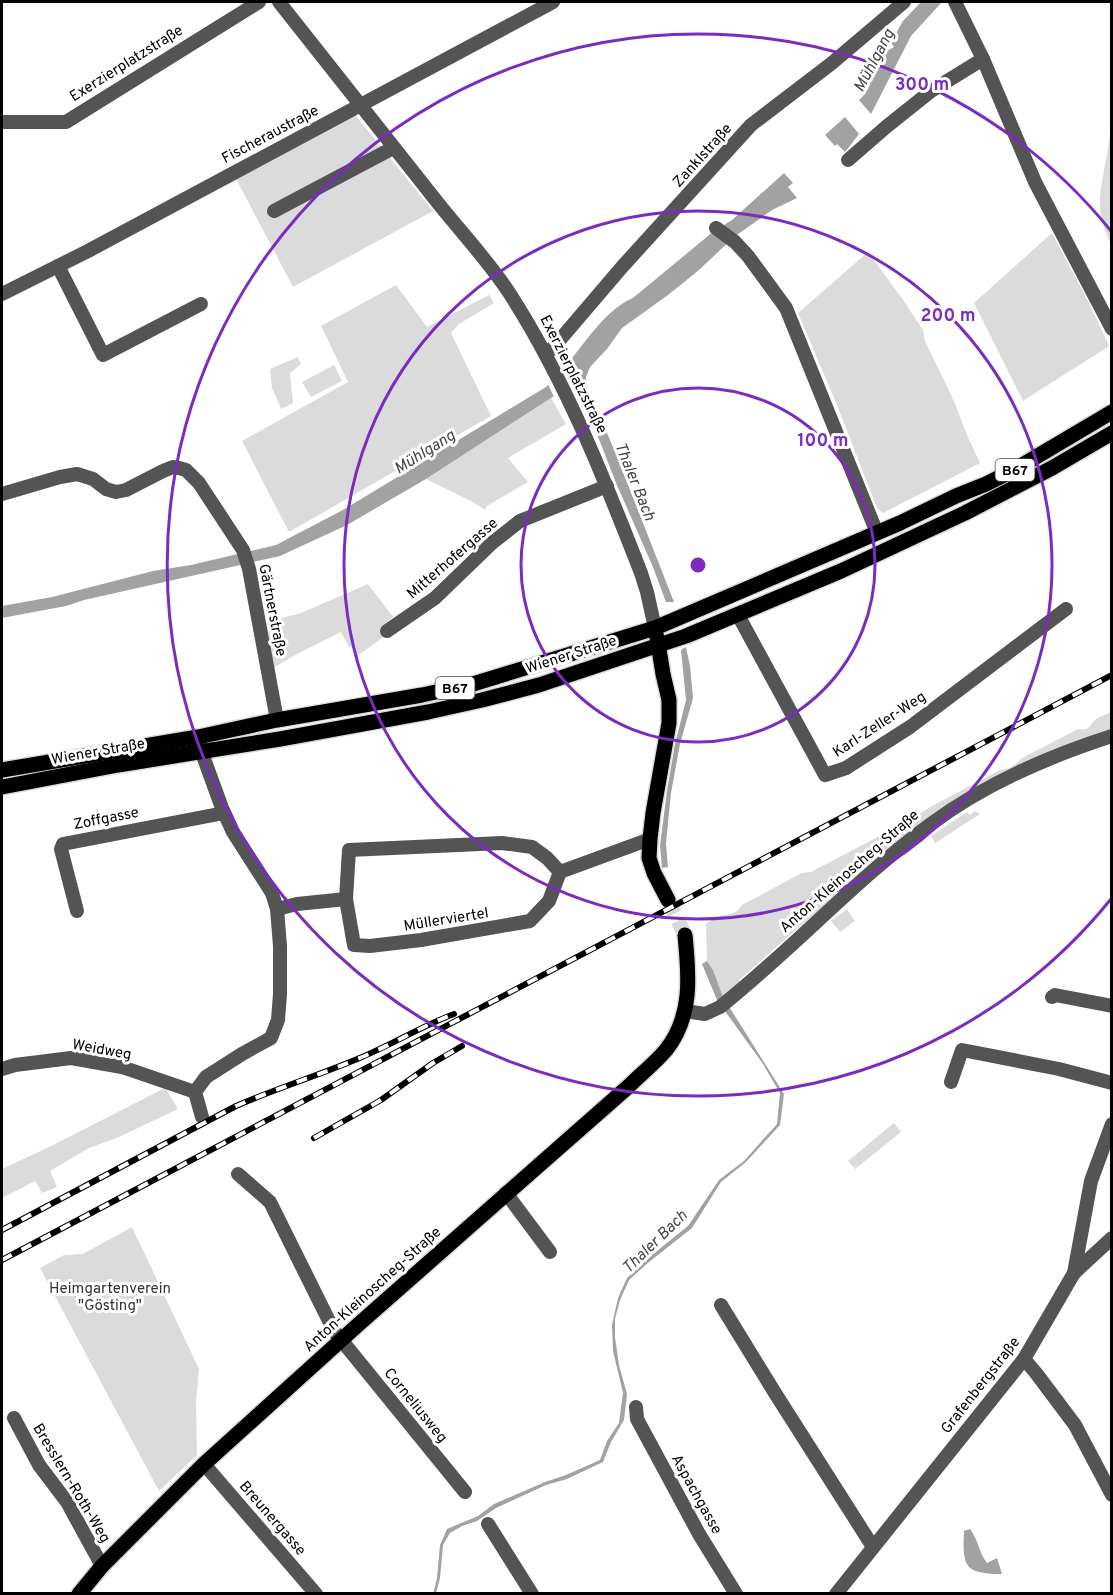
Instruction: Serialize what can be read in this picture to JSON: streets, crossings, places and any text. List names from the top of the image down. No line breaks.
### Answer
{"streets":{"main road":["Exerzierplatzstraße","B67","Wiener Straße","Anton-Kleinoscheg-Straße"],"street":["Fischeraustraße","Zanklstraße","Mitterhofergasse","Gärtnerstraße","Karl-Zeller-Weg","Zoffgasse","Müllerviertel","Weidweg","Grafenbergstraße","Corneliusweg","Bresslern-Roth-Weg","Aspachgasse","Breunergasse"]},"crossings":[["Exerzierplatzstraße","Fischeraustraße"],["Exerzierplatzstraße","Zanklstraße"],["Exerzierplatzstraße","Mitterhofergasse"],["Exerzierplatzstraße","Wiener Straße"],["Gärtnerstraße","Wiener Straße"],["Wiener Straße","Karl-Zeller-Weg"],["Anton-Kleinoscheg-Straße","Corneliusweg"],["Anton-Kleinoscheg-Straße","Bresslern-Roth-Weg"],["Anton-Kleinoscheg-Straße","Breunergasse"]],"water":["Mühlgang","Thaler Bach"],"parks":["Heimgartenverein \"Gösting\""],"rings":["300 m","200 m","100 m"]}
